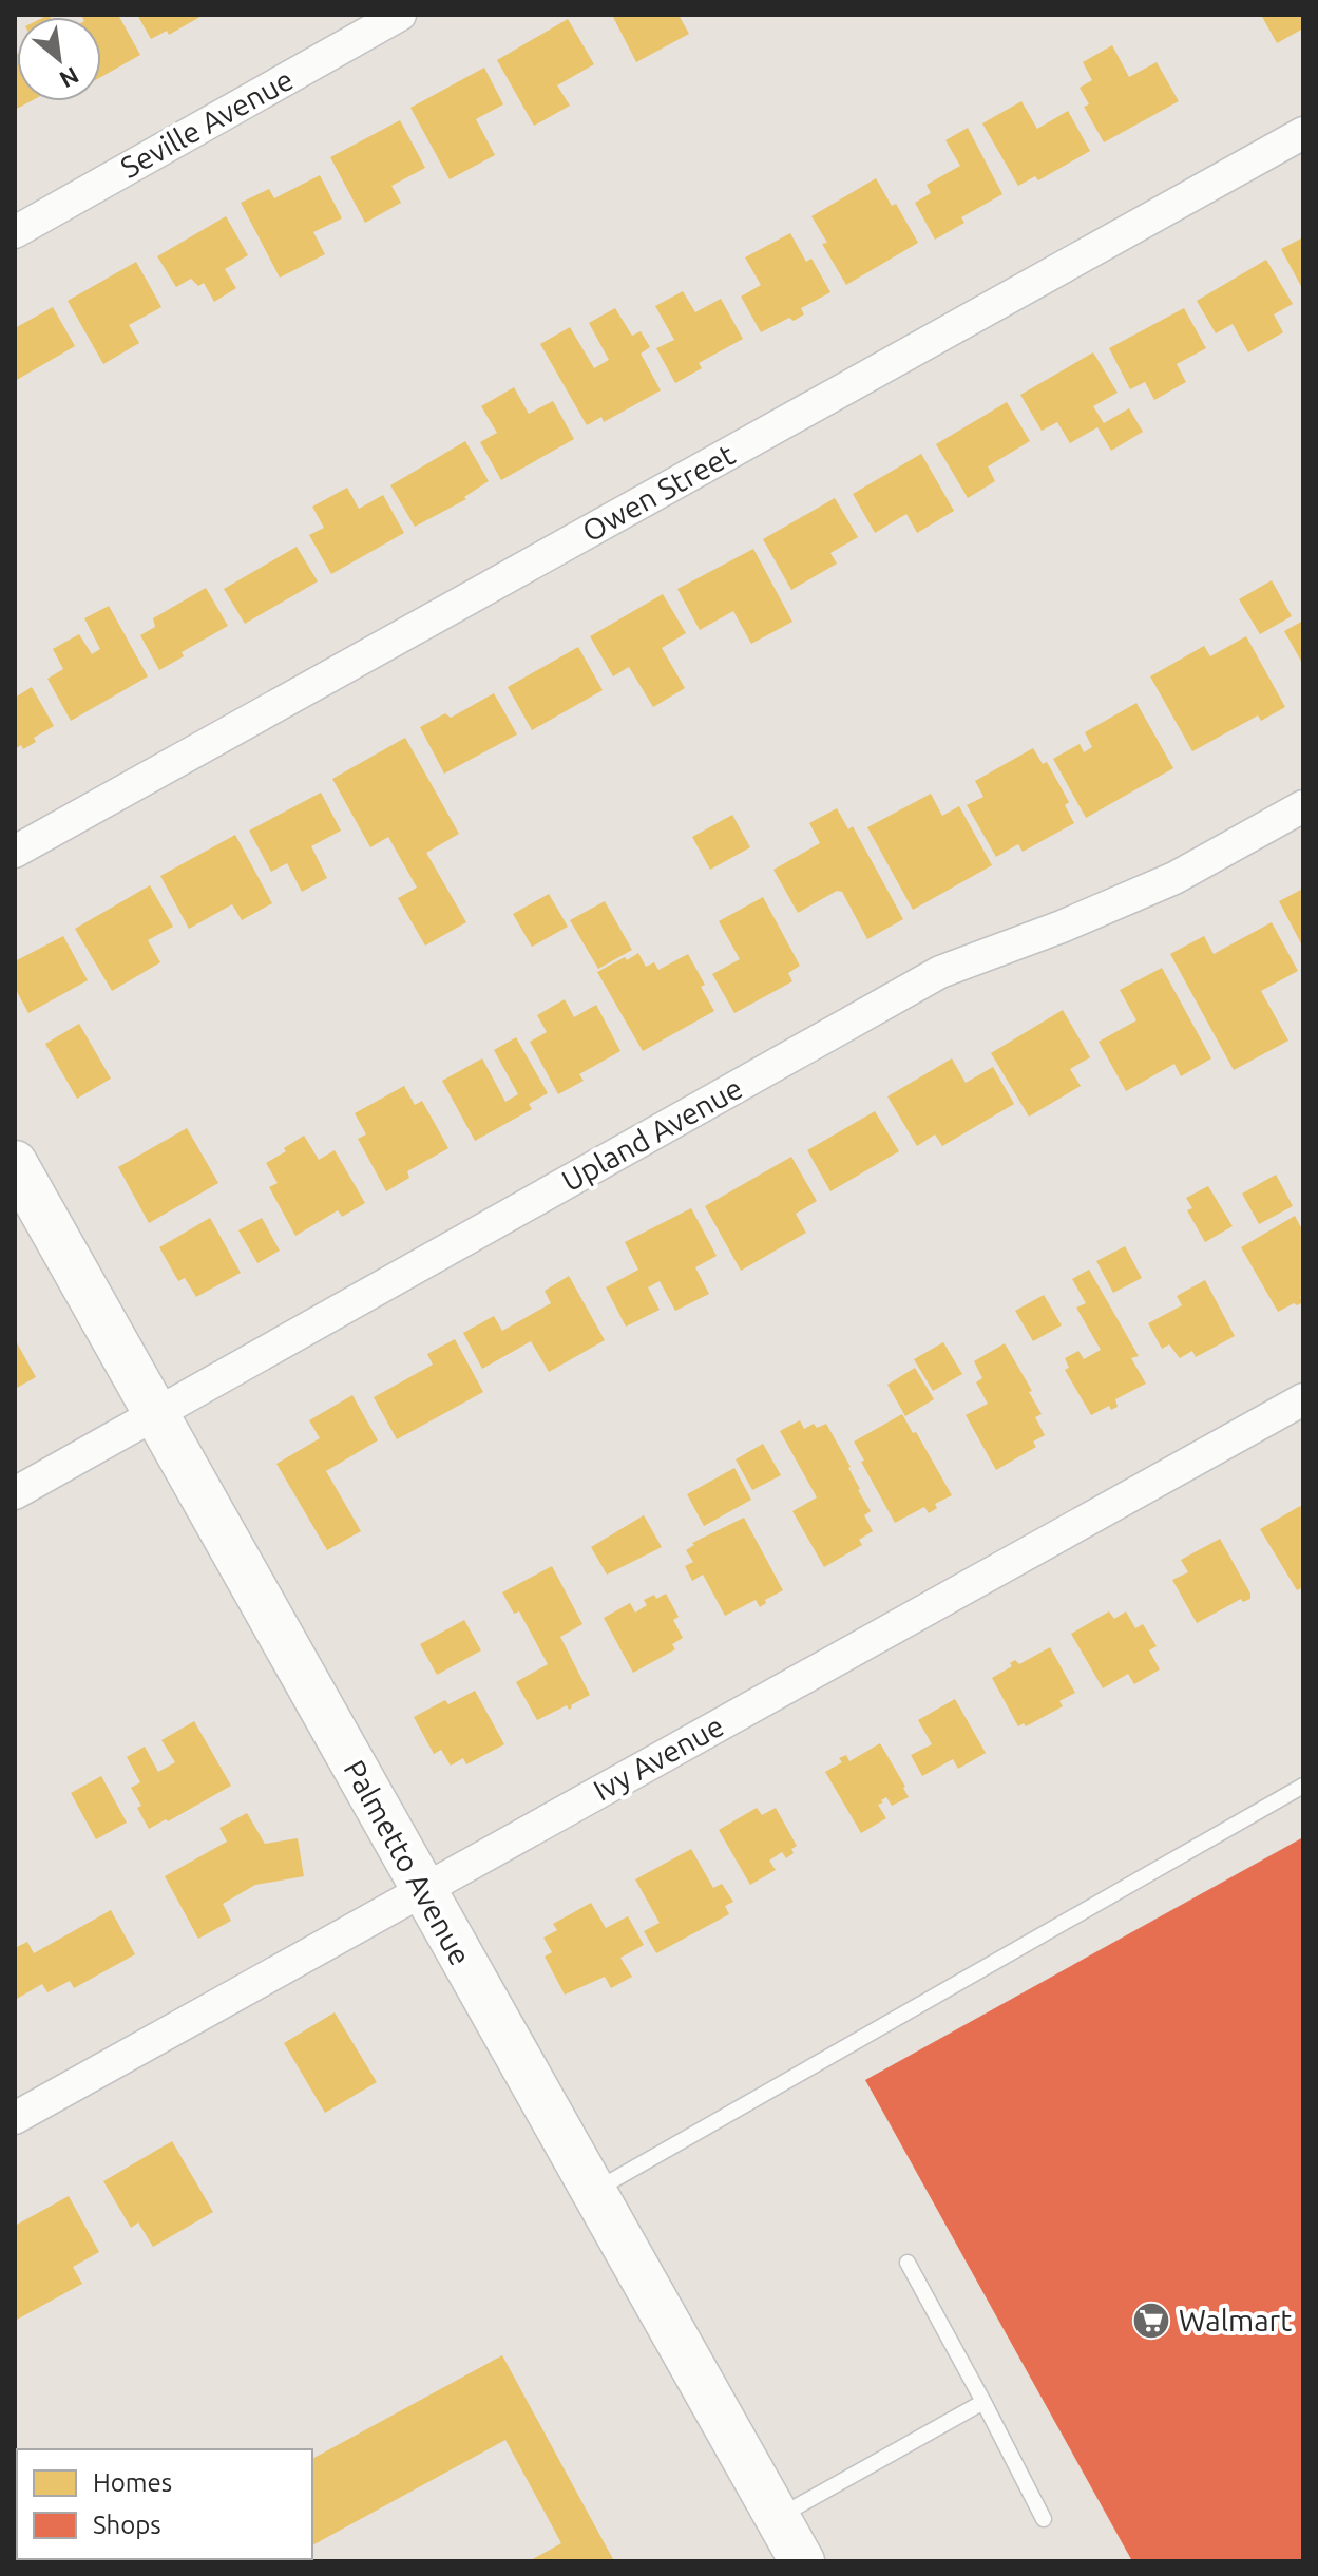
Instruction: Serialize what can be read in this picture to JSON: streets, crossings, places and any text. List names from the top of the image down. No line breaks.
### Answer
{"streets":{"street":["Seville Avenue","Owen Street","Upland Avenue","Ivy Avenue","Palmetto Avenue"]},"crossings":[["Upland Avenue","Palmetto Avenue"],["Ivy Avenue","Palmetto Avenue"]],"places":{"supermarket":["Walmart"]},"legend":["Homes","Shops"],"north":"bottom right"}
